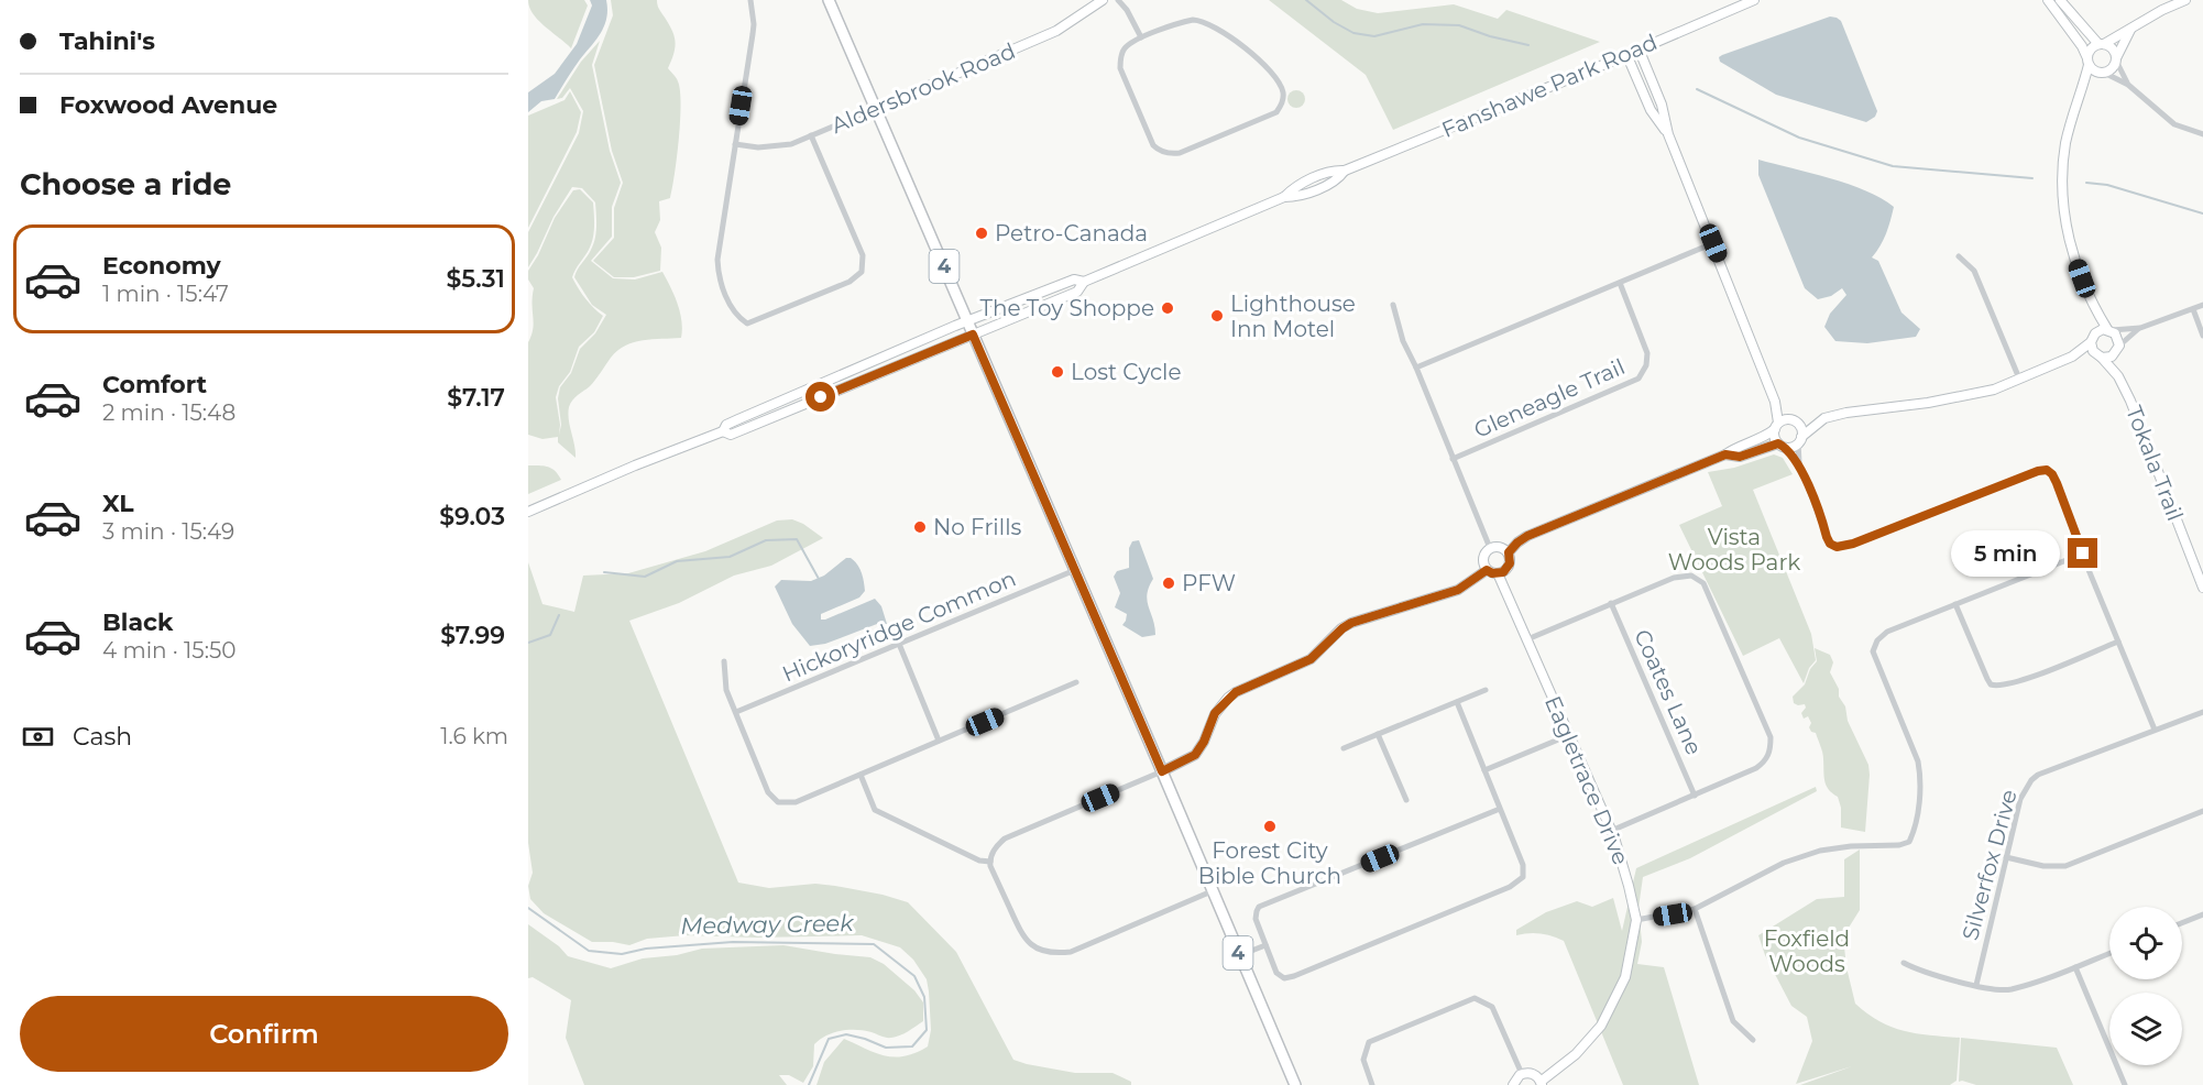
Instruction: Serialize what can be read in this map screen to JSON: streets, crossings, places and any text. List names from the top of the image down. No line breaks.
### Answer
{"streets":{"main road":["4"],"street":["Fanshawe Park Road","Aldersbrook Road","Gleneagle Trail","Tokala Trail","Hickoryridge Common","Coates Lane","Eagletrace Drive","Silverfox Drive"]},"crossings":[["Fanshawe Park Road","4"],["Aldersbrook Road","4"],["4","Hickoryridge Common"]],"water":["Medway Creek"],"parks":["Vista Woods Park","Foxfield Woods"],"places":["Petro-Canada","The Toy Shoppe","Lighthouse Inn Motel","Lost Cycle","No Frills","PFW","Forest City Bible Church"],"page":{"banner":["Tahini's","Foxwood Avenue"],"heading":"Choose a ride","list":[{"name":"Economy","note":"1 min · 15:47","value":"$5.31"},{"name":"Comfort","note":"2 min · 15:48","value":"$7.17"},{"name":"XL","note":"3 min · 15:49","value":"$9.03"},{"name":"Black","note":"4 min · 15:50","value":"$7.99"}],"bubble":"5 min","pay":["Cash","1.6 km"],"buttons":"Confirm"}}
